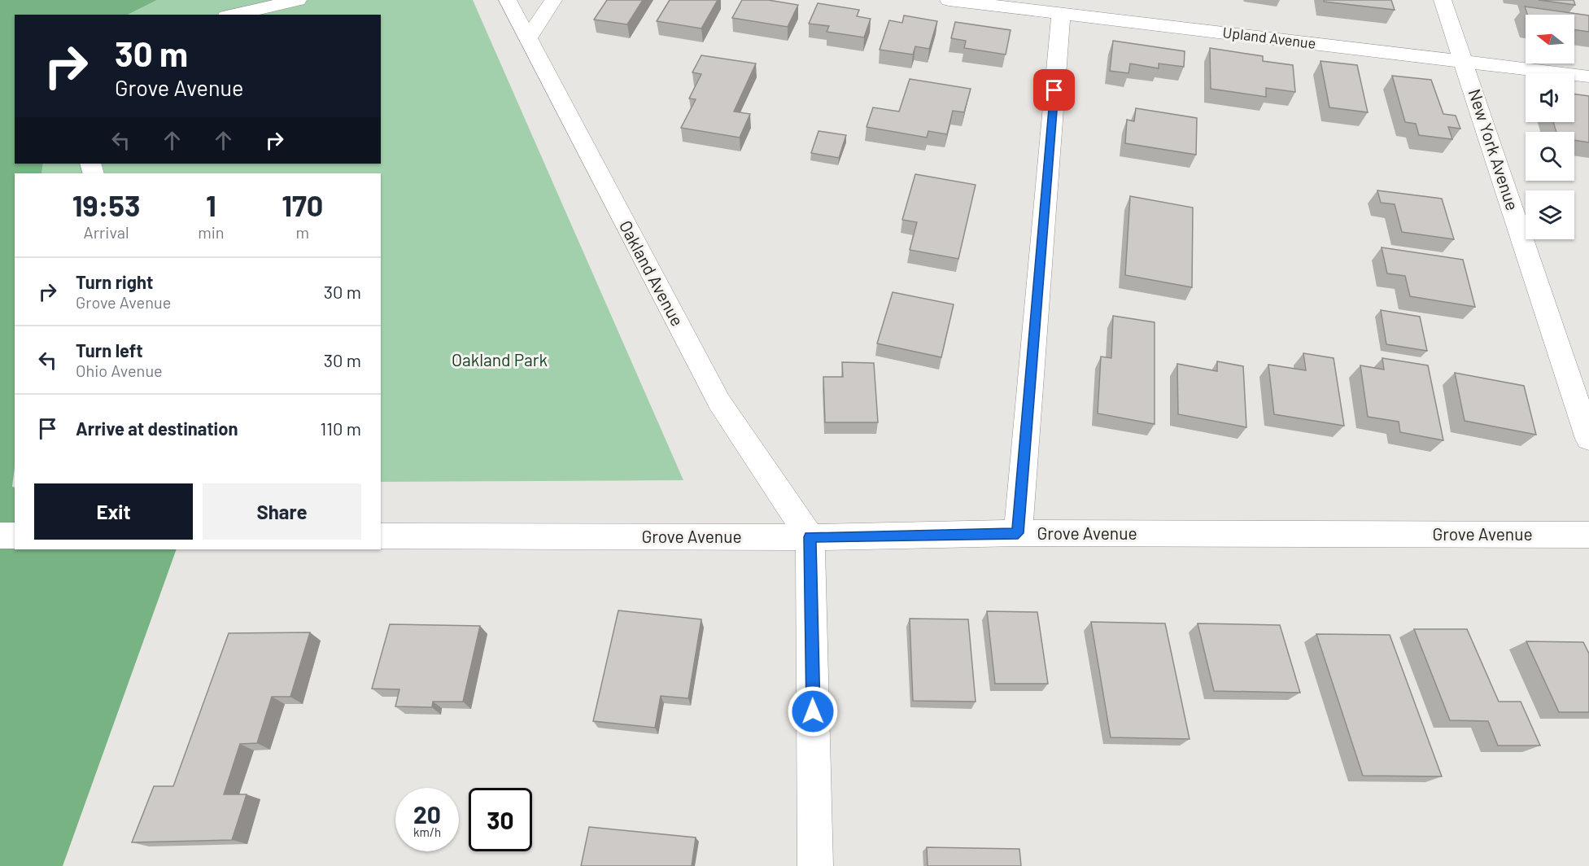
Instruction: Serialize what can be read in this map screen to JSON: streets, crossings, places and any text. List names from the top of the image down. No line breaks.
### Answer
{"streets":{"street":["Upland Avenue","New York Avenue","Oakland Avenue","Grove Avenue"]},"crossings":[["Upland Avenue","New York Avenue"],["Oakland Avenue","Grove Avenue"]],"parks":["Oakland Park"],"north":"left","page":{"turn":["30 m","Grove Avenue"],"eta":["19:53","Arrival","1","min","170","m"],"list":[{"name":"Turn right","note":"Grove Avenue","value":"30 m"},{"name":"Turn left","note":"Ohio Avenue","value":"30 m"},{"name":"Arrive at destination","value":"110 m"}],"buttons":["Exit","Share"],"speed":"20 km/h","limit":"30"}}
